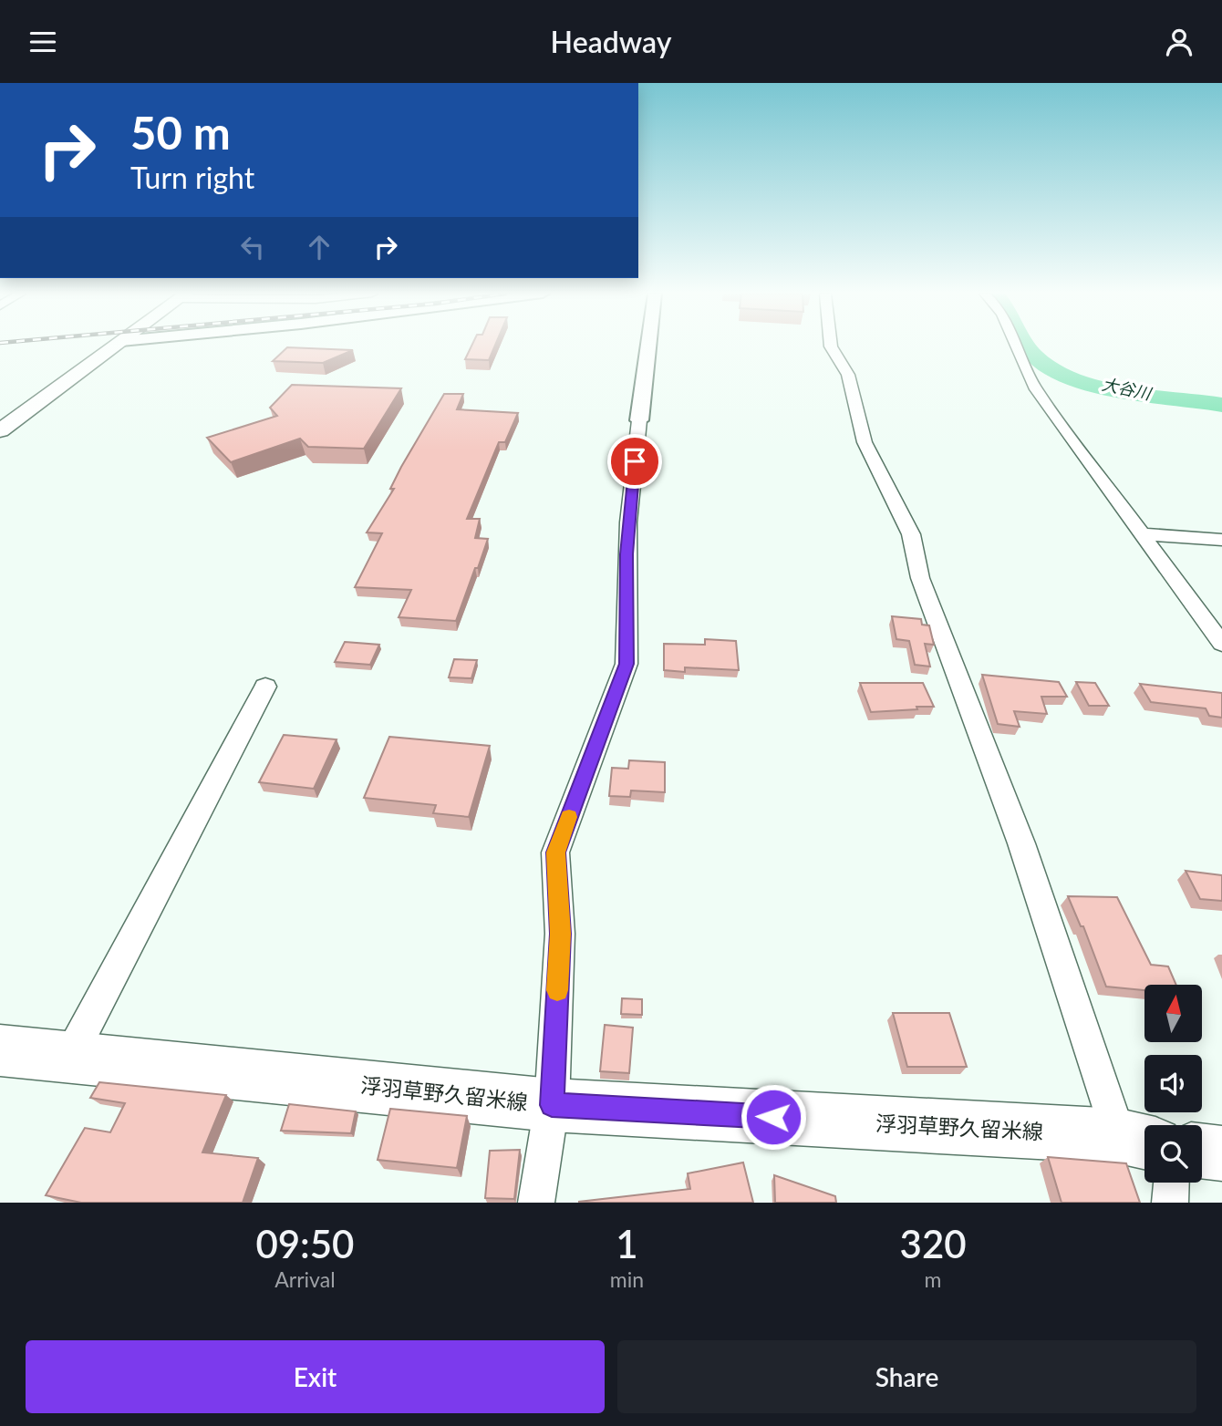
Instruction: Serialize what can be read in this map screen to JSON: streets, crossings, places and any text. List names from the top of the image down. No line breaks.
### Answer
{"streets":{"main road":["浮羽草野久留米線"]},"water":["大谷川"],"north":"top","page":{"header":"Headway","turn":["50 m","Turn right"],"eta":["09:50","Arrival","1","min","320","m"],"buttons":["Exit","Share"]}}
